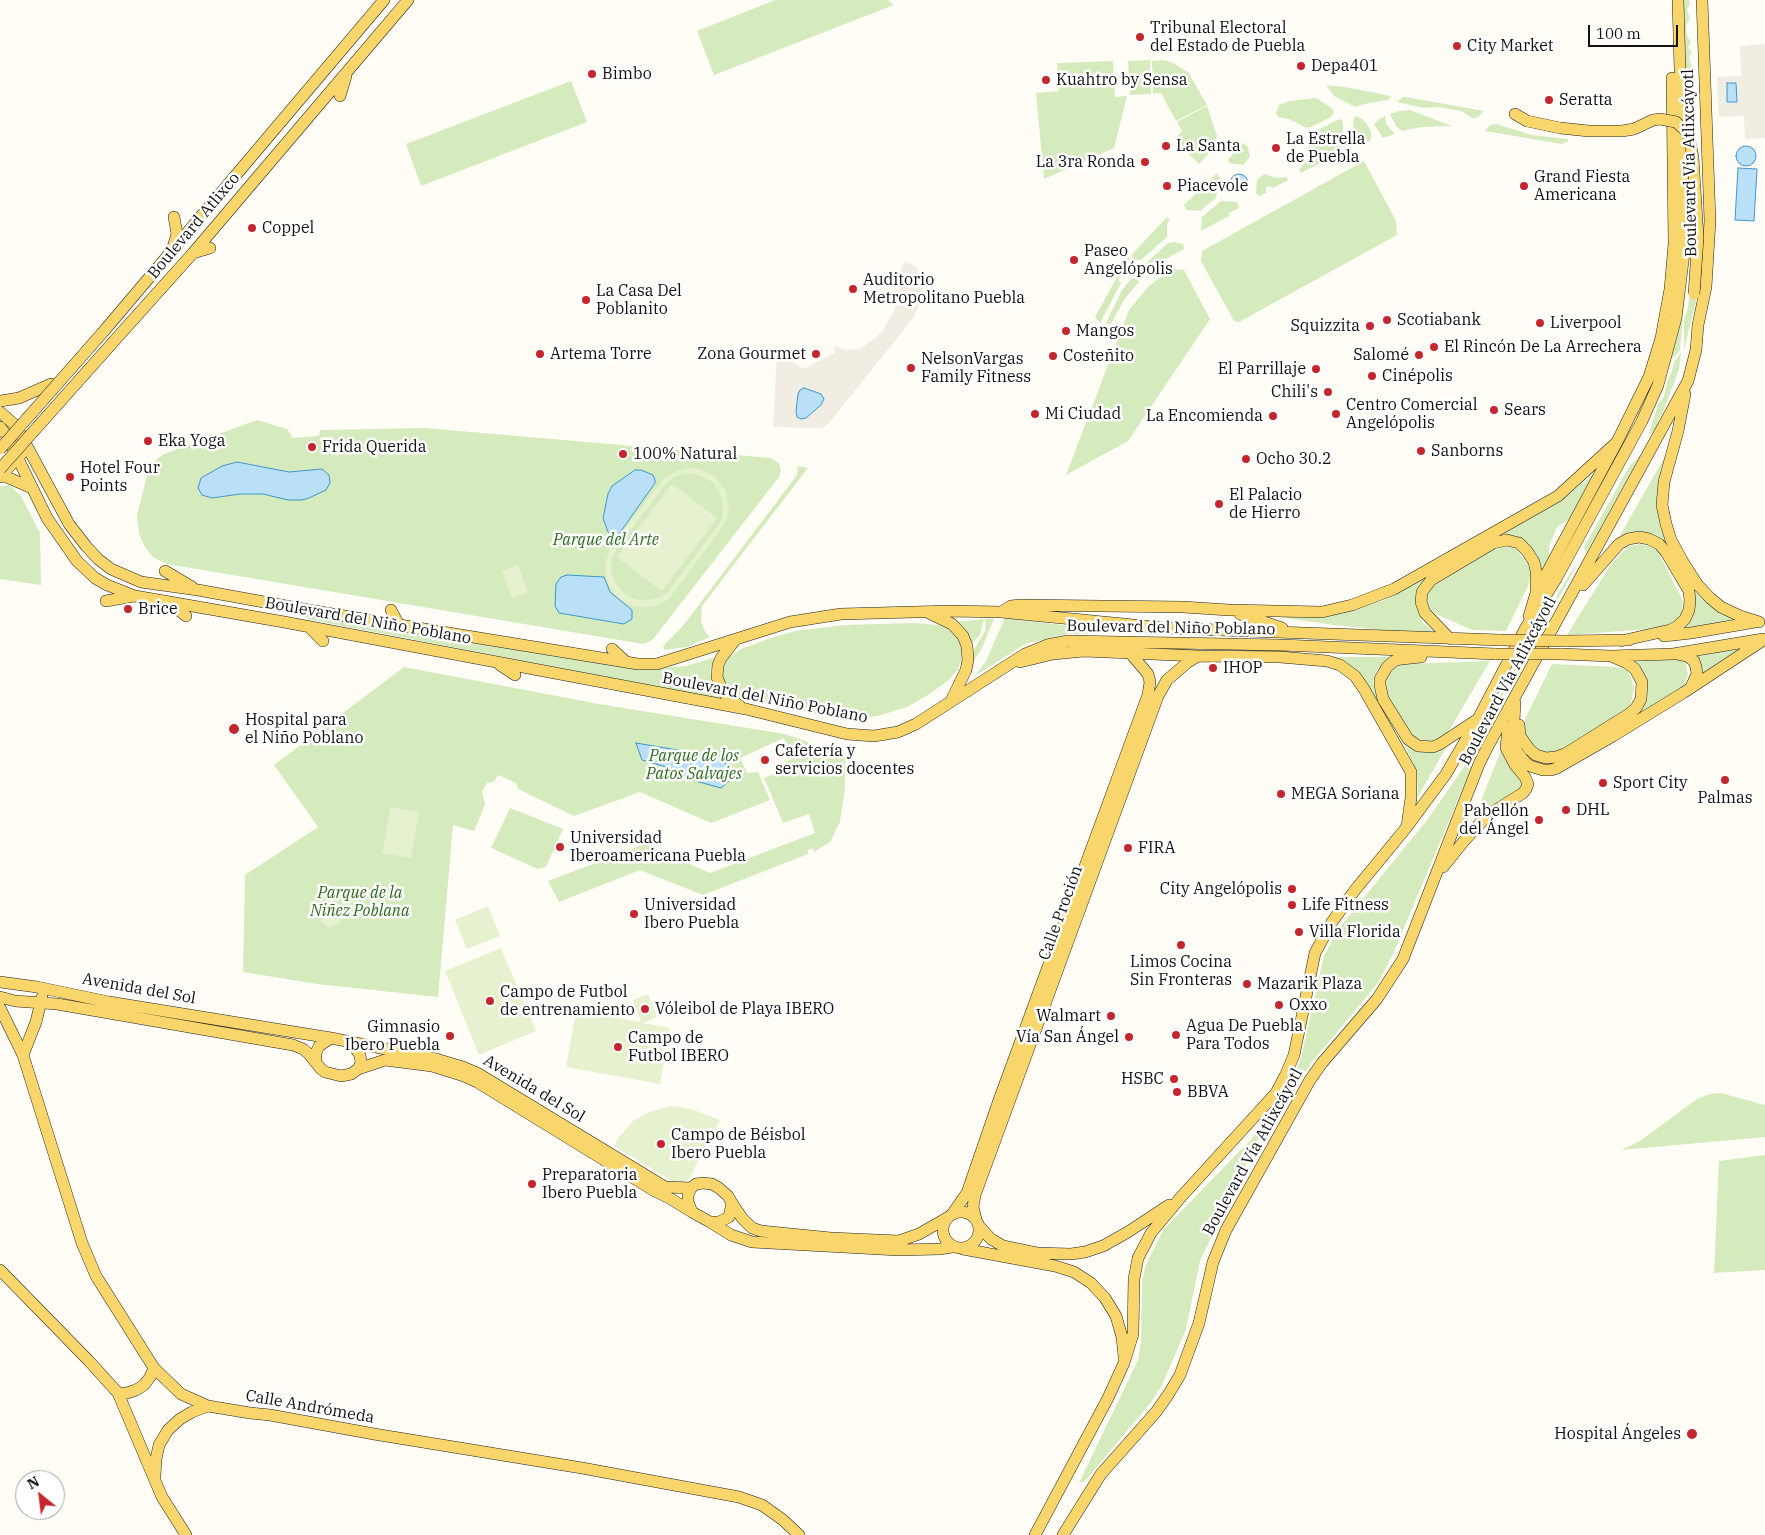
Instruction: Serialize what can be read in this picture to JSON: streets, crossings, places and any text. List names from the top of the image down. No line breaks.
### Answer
{"streets":{"main road":["Boulevard Vía Atlixcáyotl","Boulevard Atlixco","Boulevard del Niño Poblano","Calle Proción","Avenida del Sol","Calle Andrómeda"]},"parks":["Parque del Arte","Parque de los Patos Salvajes","Parque de la Niñez Poblana"],"places":["Tribunal Electoral del Estado de Puebla","City Market","Depa401","Bimbo","Kuahtro by Sensa","Seratta","La Santa","La Estrella de Puebla","La 3ra Ronda","Piacevole","Grand Fiesta Americana","Coppel","Paseo Angelópolis","Auditorio Metropolitano Puebla","La Casa Del Poblanito","Scotiabank","Liverpool","Squizzita","Mangos","El Rincón De La Arrechera","Artema Torre","Zona Gourmet","Salomé","Costeñito","NelsonVargas Family Fitness","El Parrillaje","Cinépolis","Chili's","Sears","Mi Ciudad","Centro Comercial Angelópolis","La Encomienda","Eka Yoga","Frida Querida","Sanborns","100% Natural","Ocho 30.2","Hotel Four Points","El Palacio de Hierro","Brice","IHOP","Hospital para el Niño Poblano","Cafetería y servicios docentes","Palmas","Sport City","MEGA Soriana","DHL","Pabellón del Ángel","Universidad Iberoamericana Puebla","FIRA","City Angelópolis","Life Fitness","Universidad Ibero Puebla","Villa Florida","Limos Cocina Sin Fronteras","Mazarik Plaza","Campo de Futbol de entrenamiento","Oxxo","Vóleibol de Playa IBERO","Walmart","Agua De Puebla Para Todos","Gimnasio Ibero Puebla","Vía San Ángel","Campo de Futbol IBERO","HSBC","BBVA","Campo de Béisbol Ibero Puebla","Preparatoria Ibero Puebla","Hospital Ángeles"],"scale_bar":"100 m","north":"top left"}
